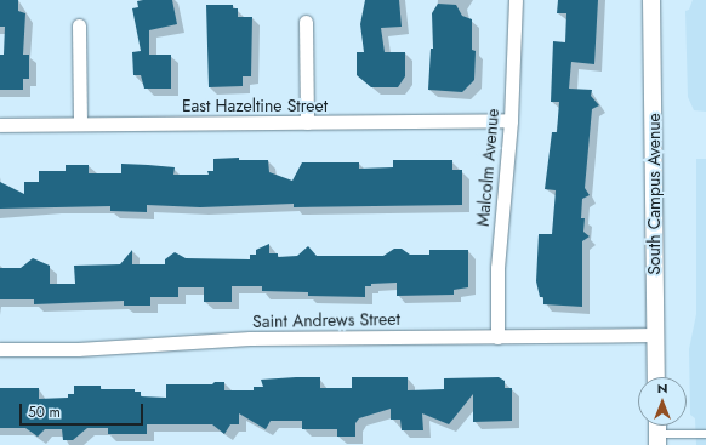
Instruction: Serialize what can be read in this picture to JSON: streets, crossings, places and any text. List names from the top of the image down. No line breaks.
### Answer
{"streets":{"street":["East Hazeltine Street","Malcolm Avenue","South Campus Avenue","Saint Andrews Street"]},"crossings":[["East Hazeltine Street","Malcolm Avenue"],["Malcolm Avenue","Saint Andrews Street"],["South Campus Avenue","Saint Andrews Street"]],"scale_bar":"50 m","north":"top"}
